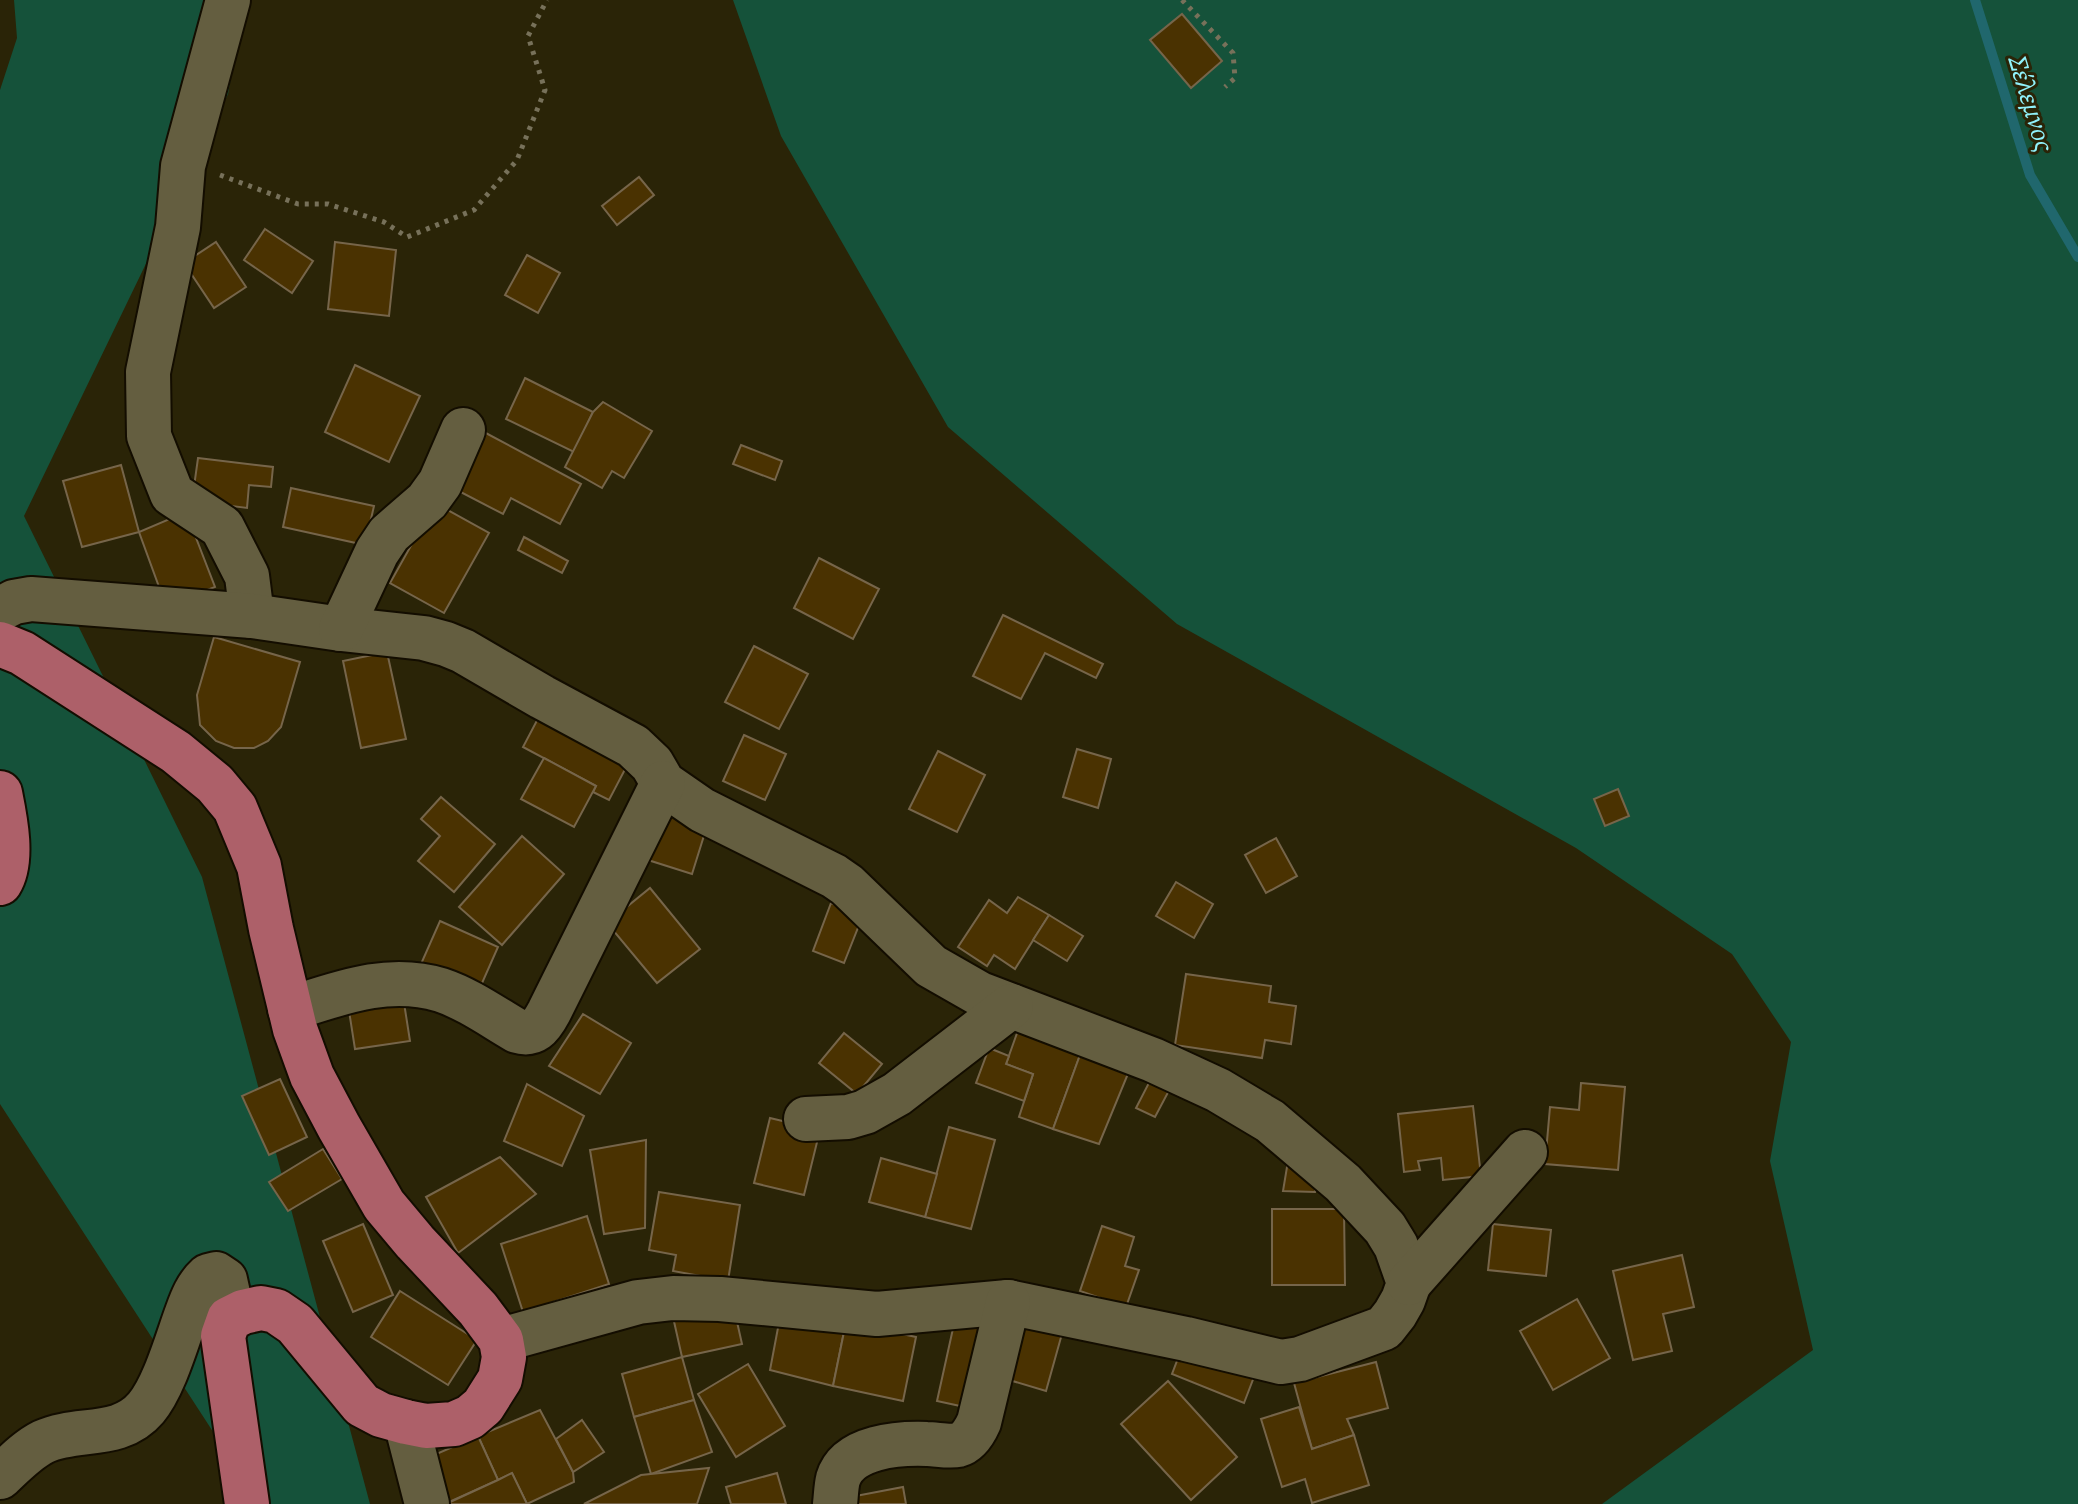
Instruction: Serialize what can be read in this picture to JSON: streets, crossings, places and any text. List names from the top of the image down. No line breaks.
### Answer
{"water":["Σέλεμνος"]}
